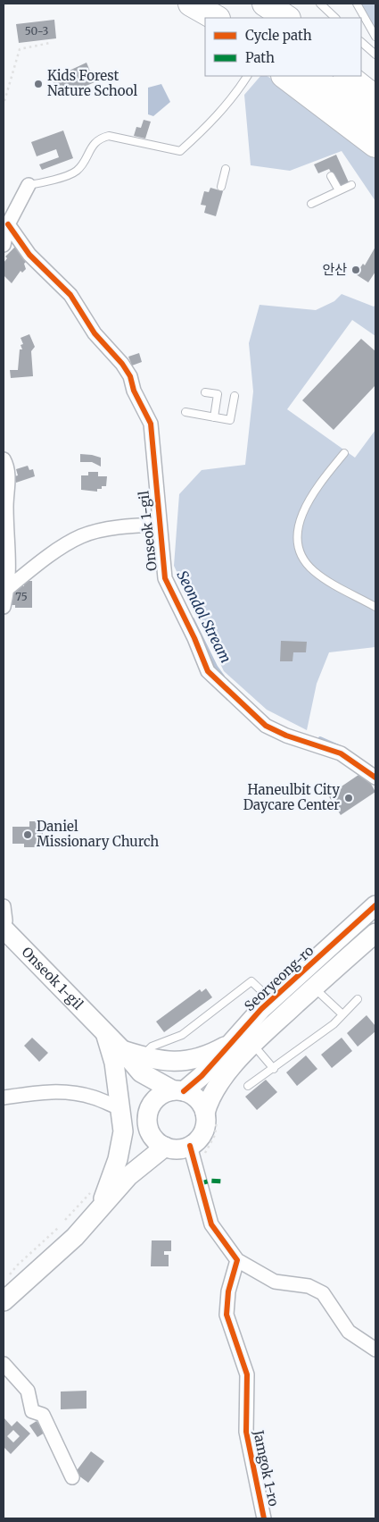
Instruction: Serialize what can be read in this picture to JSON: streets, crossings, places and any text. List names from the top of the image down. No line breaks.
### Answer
{"streets":{"street":["Onseok 1-gil","Seoryeong-ro","Jamgok 1-ro"]},"water":["Seondol Stream"],"places":["Kids Forest Nature School","안산","Haneulbit City Daycare Center","Daniel Missionary Church"],"house_numbers":["50-3","75"],"legend":["Cycle path","Path"]}
